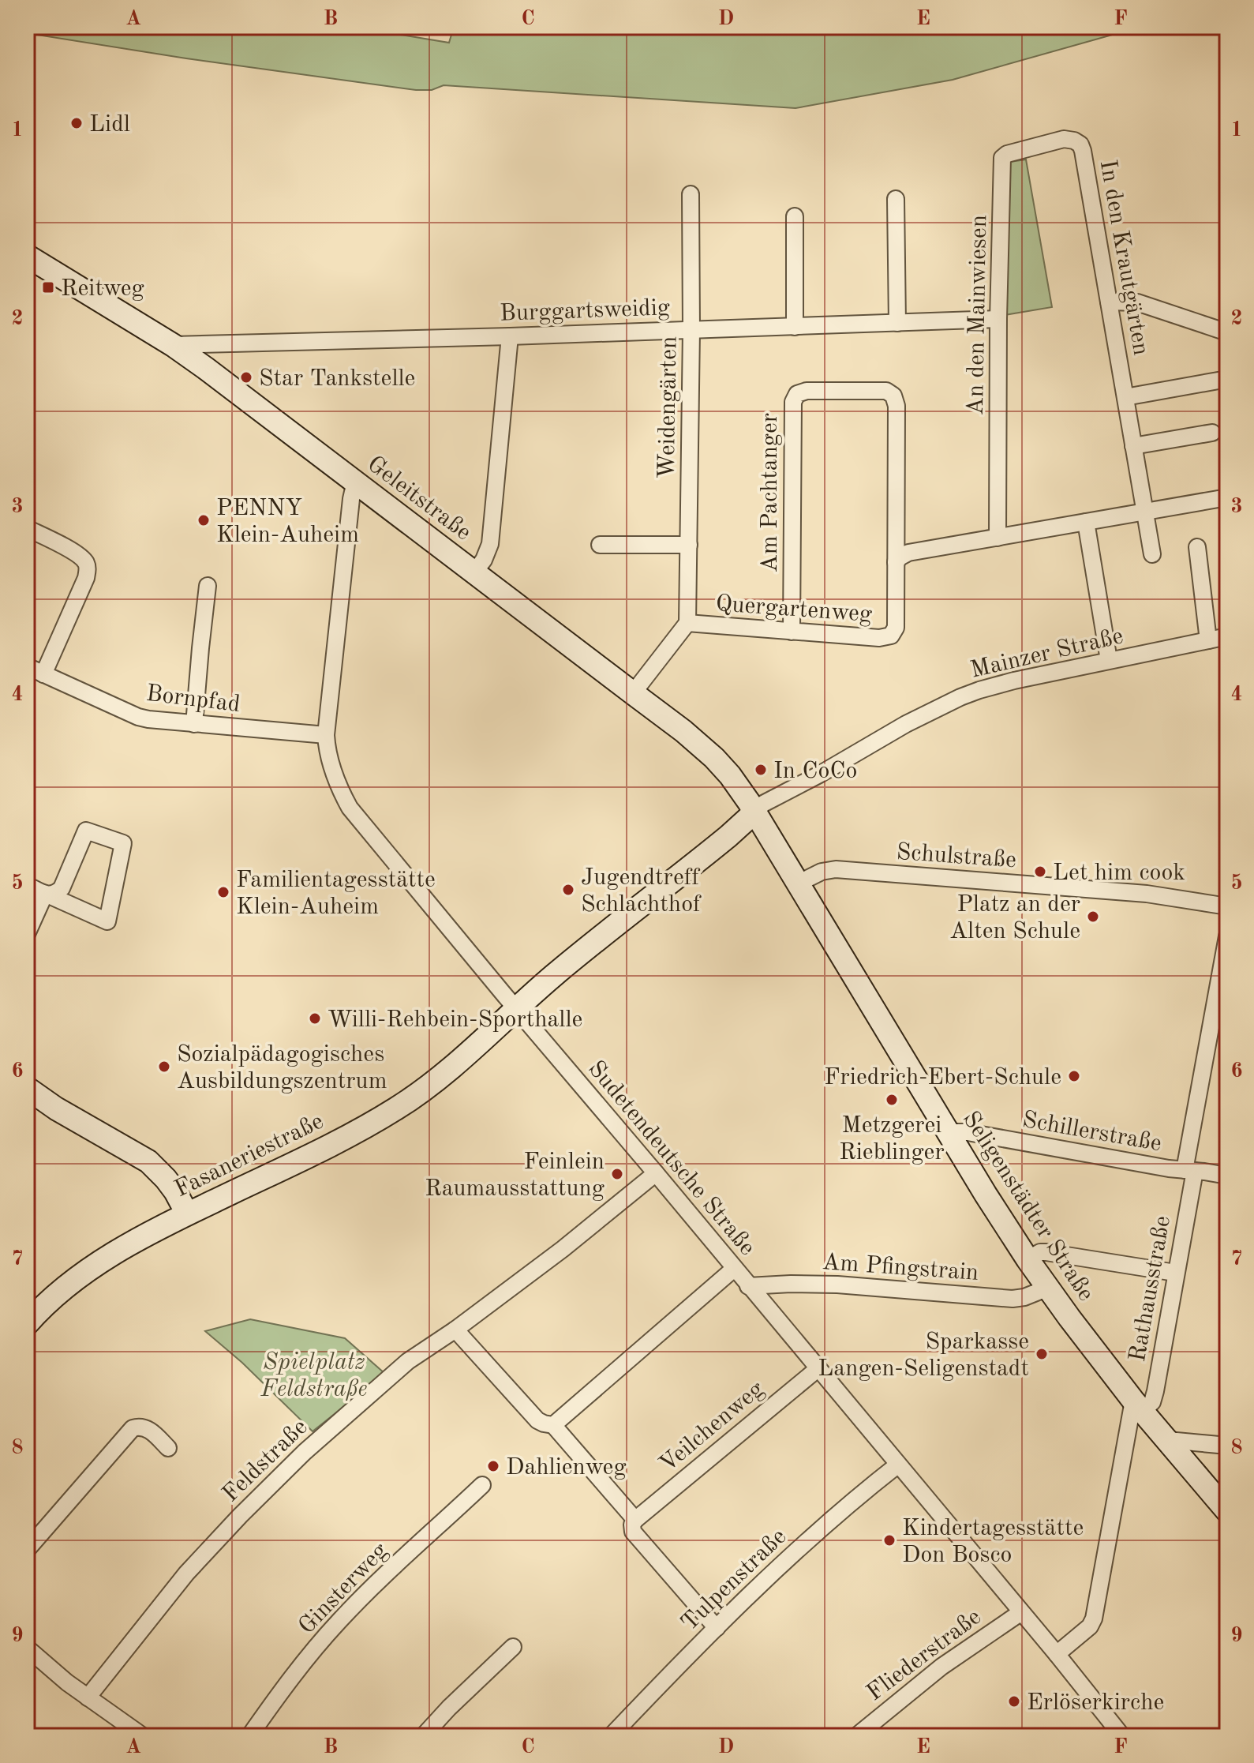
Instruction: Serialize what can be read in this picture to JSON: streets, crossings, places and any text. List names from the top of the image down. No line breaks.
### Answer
{"streets":{"main road":["Geleitstraße","Fasaneriestraße","Seligenstädter Straße"],"street":["In den Krautgärten","Burggartsweidig","An den Mainwiesen","Weidengärten","Am Pachtanger","Quergartenweg","Mainzer Straße","Bornpfad","Schulstraße","Schillerstraße","Sudetendeutsche Straße","Am Pfingstrain","Rathausstraße","Veilchenweg","Feldstraße","Tulpenstraße","Ginsterweg","Fliederstraße"]},"crossings":[["In den Krautgärten","An den Mainwiesen"],["Burggartsweidig","An den Mainwiesen"],["Burggartsweidig","Weidengärten"],["Burggartsweidig","Geleitstraße"],["Weidengärten","Quergartenweg"],["Am Pachtanger","Quergartenweg"],["Geleitstraße","Mainzer Straße"],["Geleitstraße","Fasaneriestraße"],["Geleitstraße","Sudetendeutsche Straße"],["Geleitstraße","Seligenstädter Straße"],["Mainzer Straße","Fasaneriestraße"],["Mainzer Straße","Seligenstädter Straße"],["Bornpfad","Sudetendeutsche Straße"],["Schulstraße","Seligenstädter Straße"],["Schillerstraße","Seligenstädter Straße"],["Schillerstraße","Rathausstraße"],["Fasaneriestraße","Sudetendeutsche Straße"],["Fasaneriestraße","Seligenstädter Straße"],["Sudetendeutsche Straße","Am Pfingstrain"],["Sudetendeutsche Straße","Rathausstraße"],["Sudetendeutsche Straße","Veilchenweg"],["Sudetendeutsche Straße","Feldstraße"],["Sudetendeutsche Straße","Tulpenstraße"],["Sudetendeutsche Straße","Fliederstraße"],["Seligenstädter Straße","Am Pfingstrain"],["Seligenstädter Straße","Rathausstraße"]],"parks":["Spielplatz Feldstraße"],"places":{"other":["Lidl","Star Tankstelle","PENNY Klein-Auheim","In CoCo","Let him cook","Jugendtreff Schlachthof","Familientagesstätte Klein-Auheim","Platz an der Alten Schule","Willi-Rehbein-Sporthalle","Sozialpädagogisches Ausbildungszentrum","Friedrich-Ebert-Schule","Metzgerei Rieblinger","Feinlein Raumausstattung","Sparkasse Langen-Seligenstadt","Dahlienweg","Kindertagesstätte Don Bosco","Erlöserkirche"],"transit":["Reitweg"]},"grid":{"columns":["A","B","C","D","E","F"],"rows":["1","2","3","4","5","6","7","8","9"]}}
